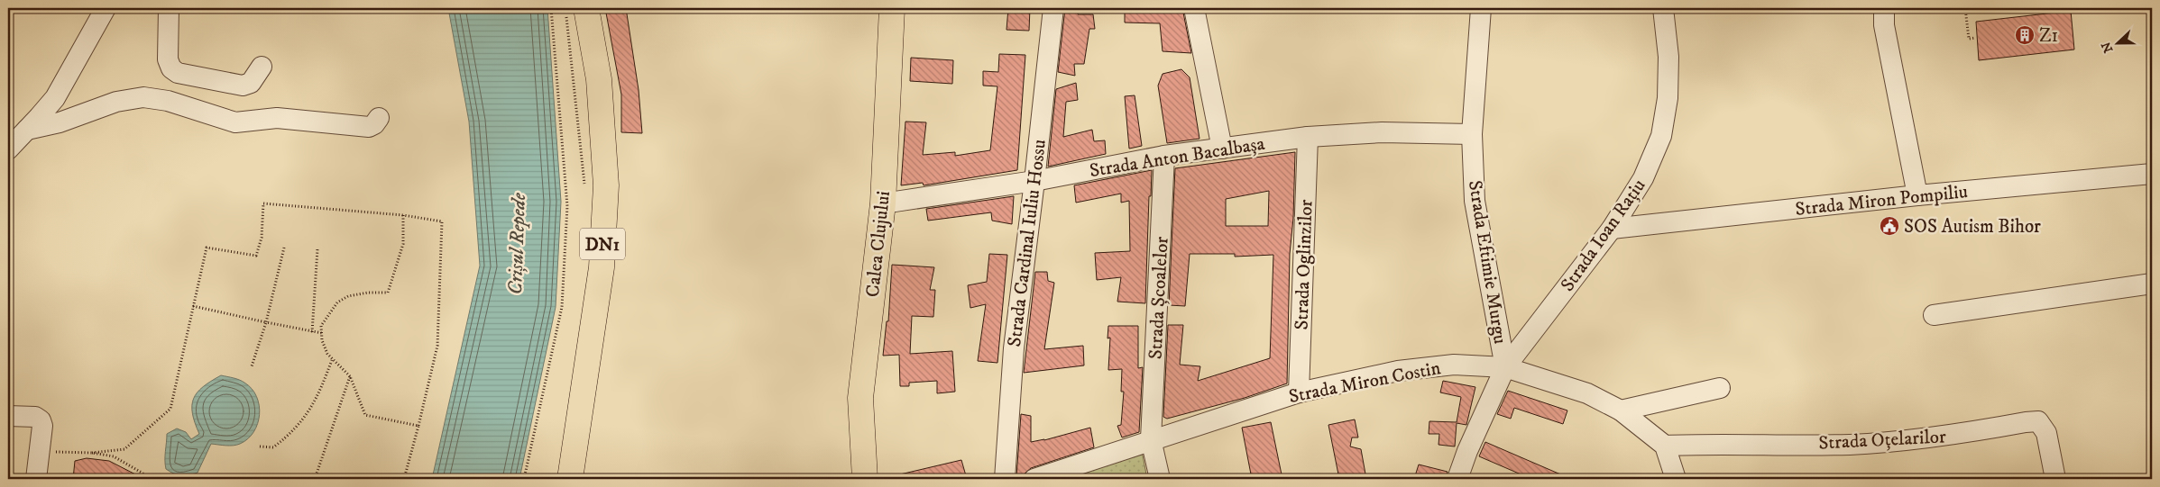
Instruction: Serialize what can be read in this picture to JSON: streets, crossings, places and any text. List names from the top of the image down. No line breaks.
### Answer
{"streets":{"main road":["DN1","Calea Clujului"],"street":["Strada Anton Bacalbașa","Strada Miron Pompiliu","Strada Ioan Rațiu","Strada Cardinal Iuliu Hossu","Strada Eftimie Murgu","Strada Oglinzilor","Strada Școalelor","Strada Miron Costin","Strada Oțelarilor"]},"crossings":[["Strada Anton Bacalbașa","Strada Cardinal Iuliu Hossu"],["Strada Anton Bacalbașa","Calea Clujului"],["Strada Anton Bacalbașa","Strada Eftimie Murgu"],["Strada Anton Bacalbașa","Strada Oglinzilor"],["Strada Anton Bacalbașa","Strada Școalelor"],["Strada Miron Pompiliu","Strada Ioan Rațiu"],["Strada Ioan Rațiu","Strada Eftimie Murgu"],["Strada Ioan Rațiu","Strada Miron Costin"],["Strada Eftimie Murgu","Strada Miron Costin"],["Strada Oglinzilor","Strada Miron Costin"],["Strada Școalelor","Strada Miron Costin"],["Strada Miron Costin","Strada Oțelarilor"]],"water":["Crișul Repede"],"places":{"building":["Z1"],"public building":["SOS Autism Bihor"]},"north":"left"}
